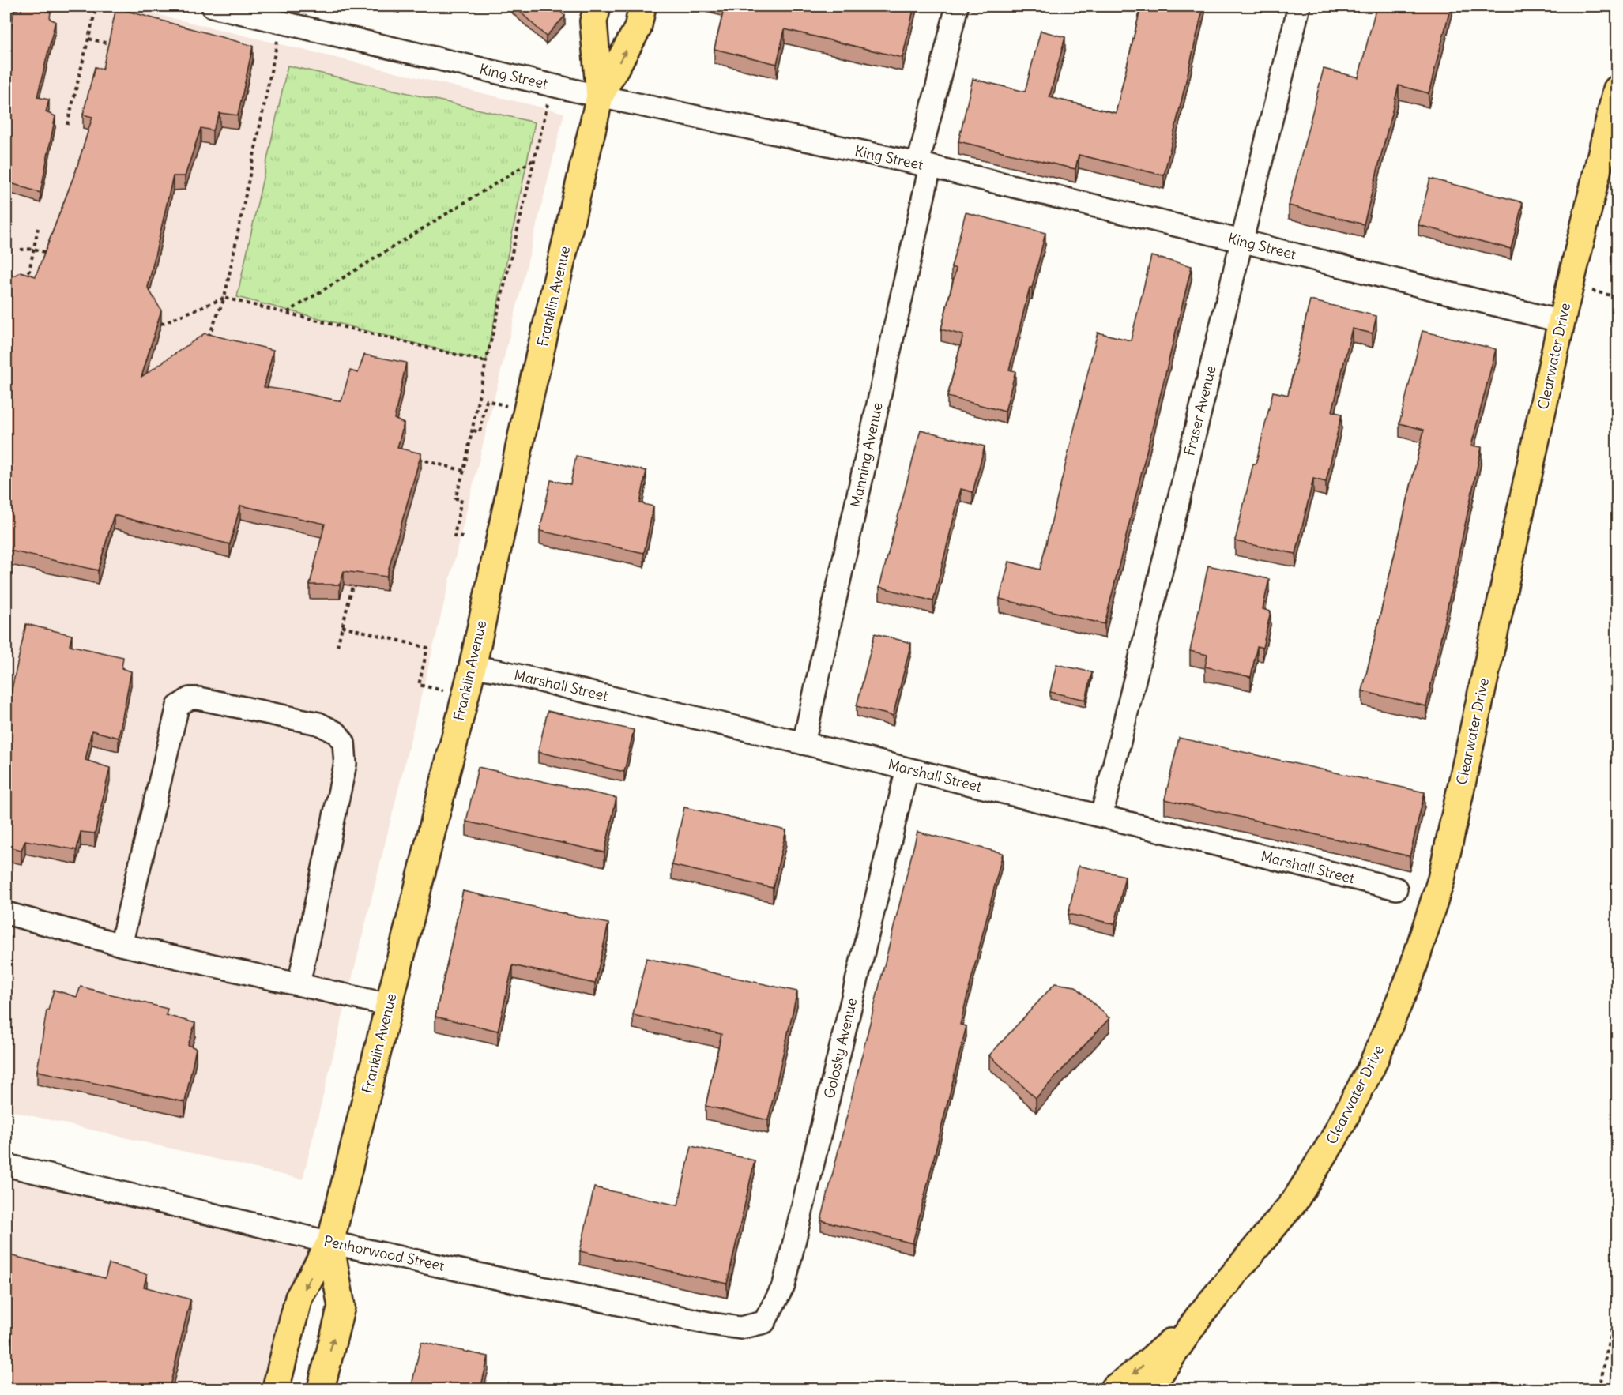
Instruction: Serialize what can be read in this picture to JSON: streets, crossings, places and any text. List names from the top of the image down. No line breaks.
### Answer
{"streets":{"main road":["Franklin Avenue","Clearwater Drive"],"street":["King Street","Fraser Avenue","Manning Avenue","Marshall Street","Golosky Avenue","Penhorwood Street"]},"crossings":[["King Street","Franklin Avenue"],["King Street","Clearwater Drive"],["King Street","Fraser Avenue"],["King Street","Manning Avenue"],["Franklin Avenue","Marshall Street"],["Franklin Avenue","Penhorwood Street"],["Fraser Avenue","Marshall Street"],["Manning Avenue","Marshall Street"],["Marshall Street","Golosky Avenue"],["Golosky Avenue","Penhorwood Street"]]}
